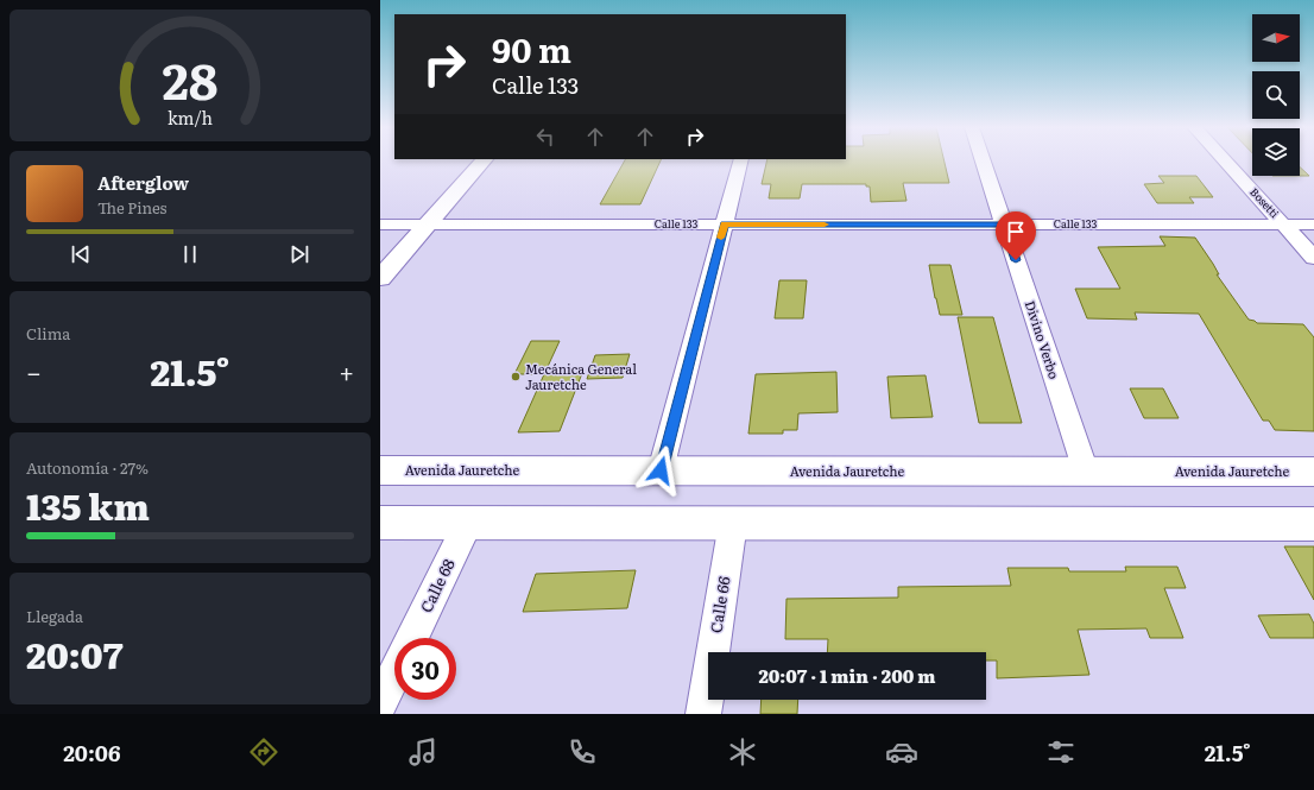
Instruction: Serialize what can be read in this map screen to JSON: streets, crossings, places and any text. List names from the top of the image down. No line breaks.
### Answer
{"streets":{"main road":["Avenida Jauretche"],"street":["Bosetti","Calle 133","Divino Verbo","Calle 68","Calle 66"]},"crossings":[["Bosetti","Calle 133"],["Calle 133","Divino Verbo"],["Divino Verbo","Avenida Jauretche"]],"places":["Mecánica General Jauretche"],"north":"right","page":{"turn":["90 m","Calle 133"],"song":["Afterglow","The Pines"],"tile":["Clima",["Autonomía · 27%","135 km"],["Llegada","20:07"]],"heat":["−","21.5°","+"],"limit":"30","trip":"20:07 · 1 min · 200 m","tabs":["20:06","21.5°"],"gauge":["28","km/h"]}}
